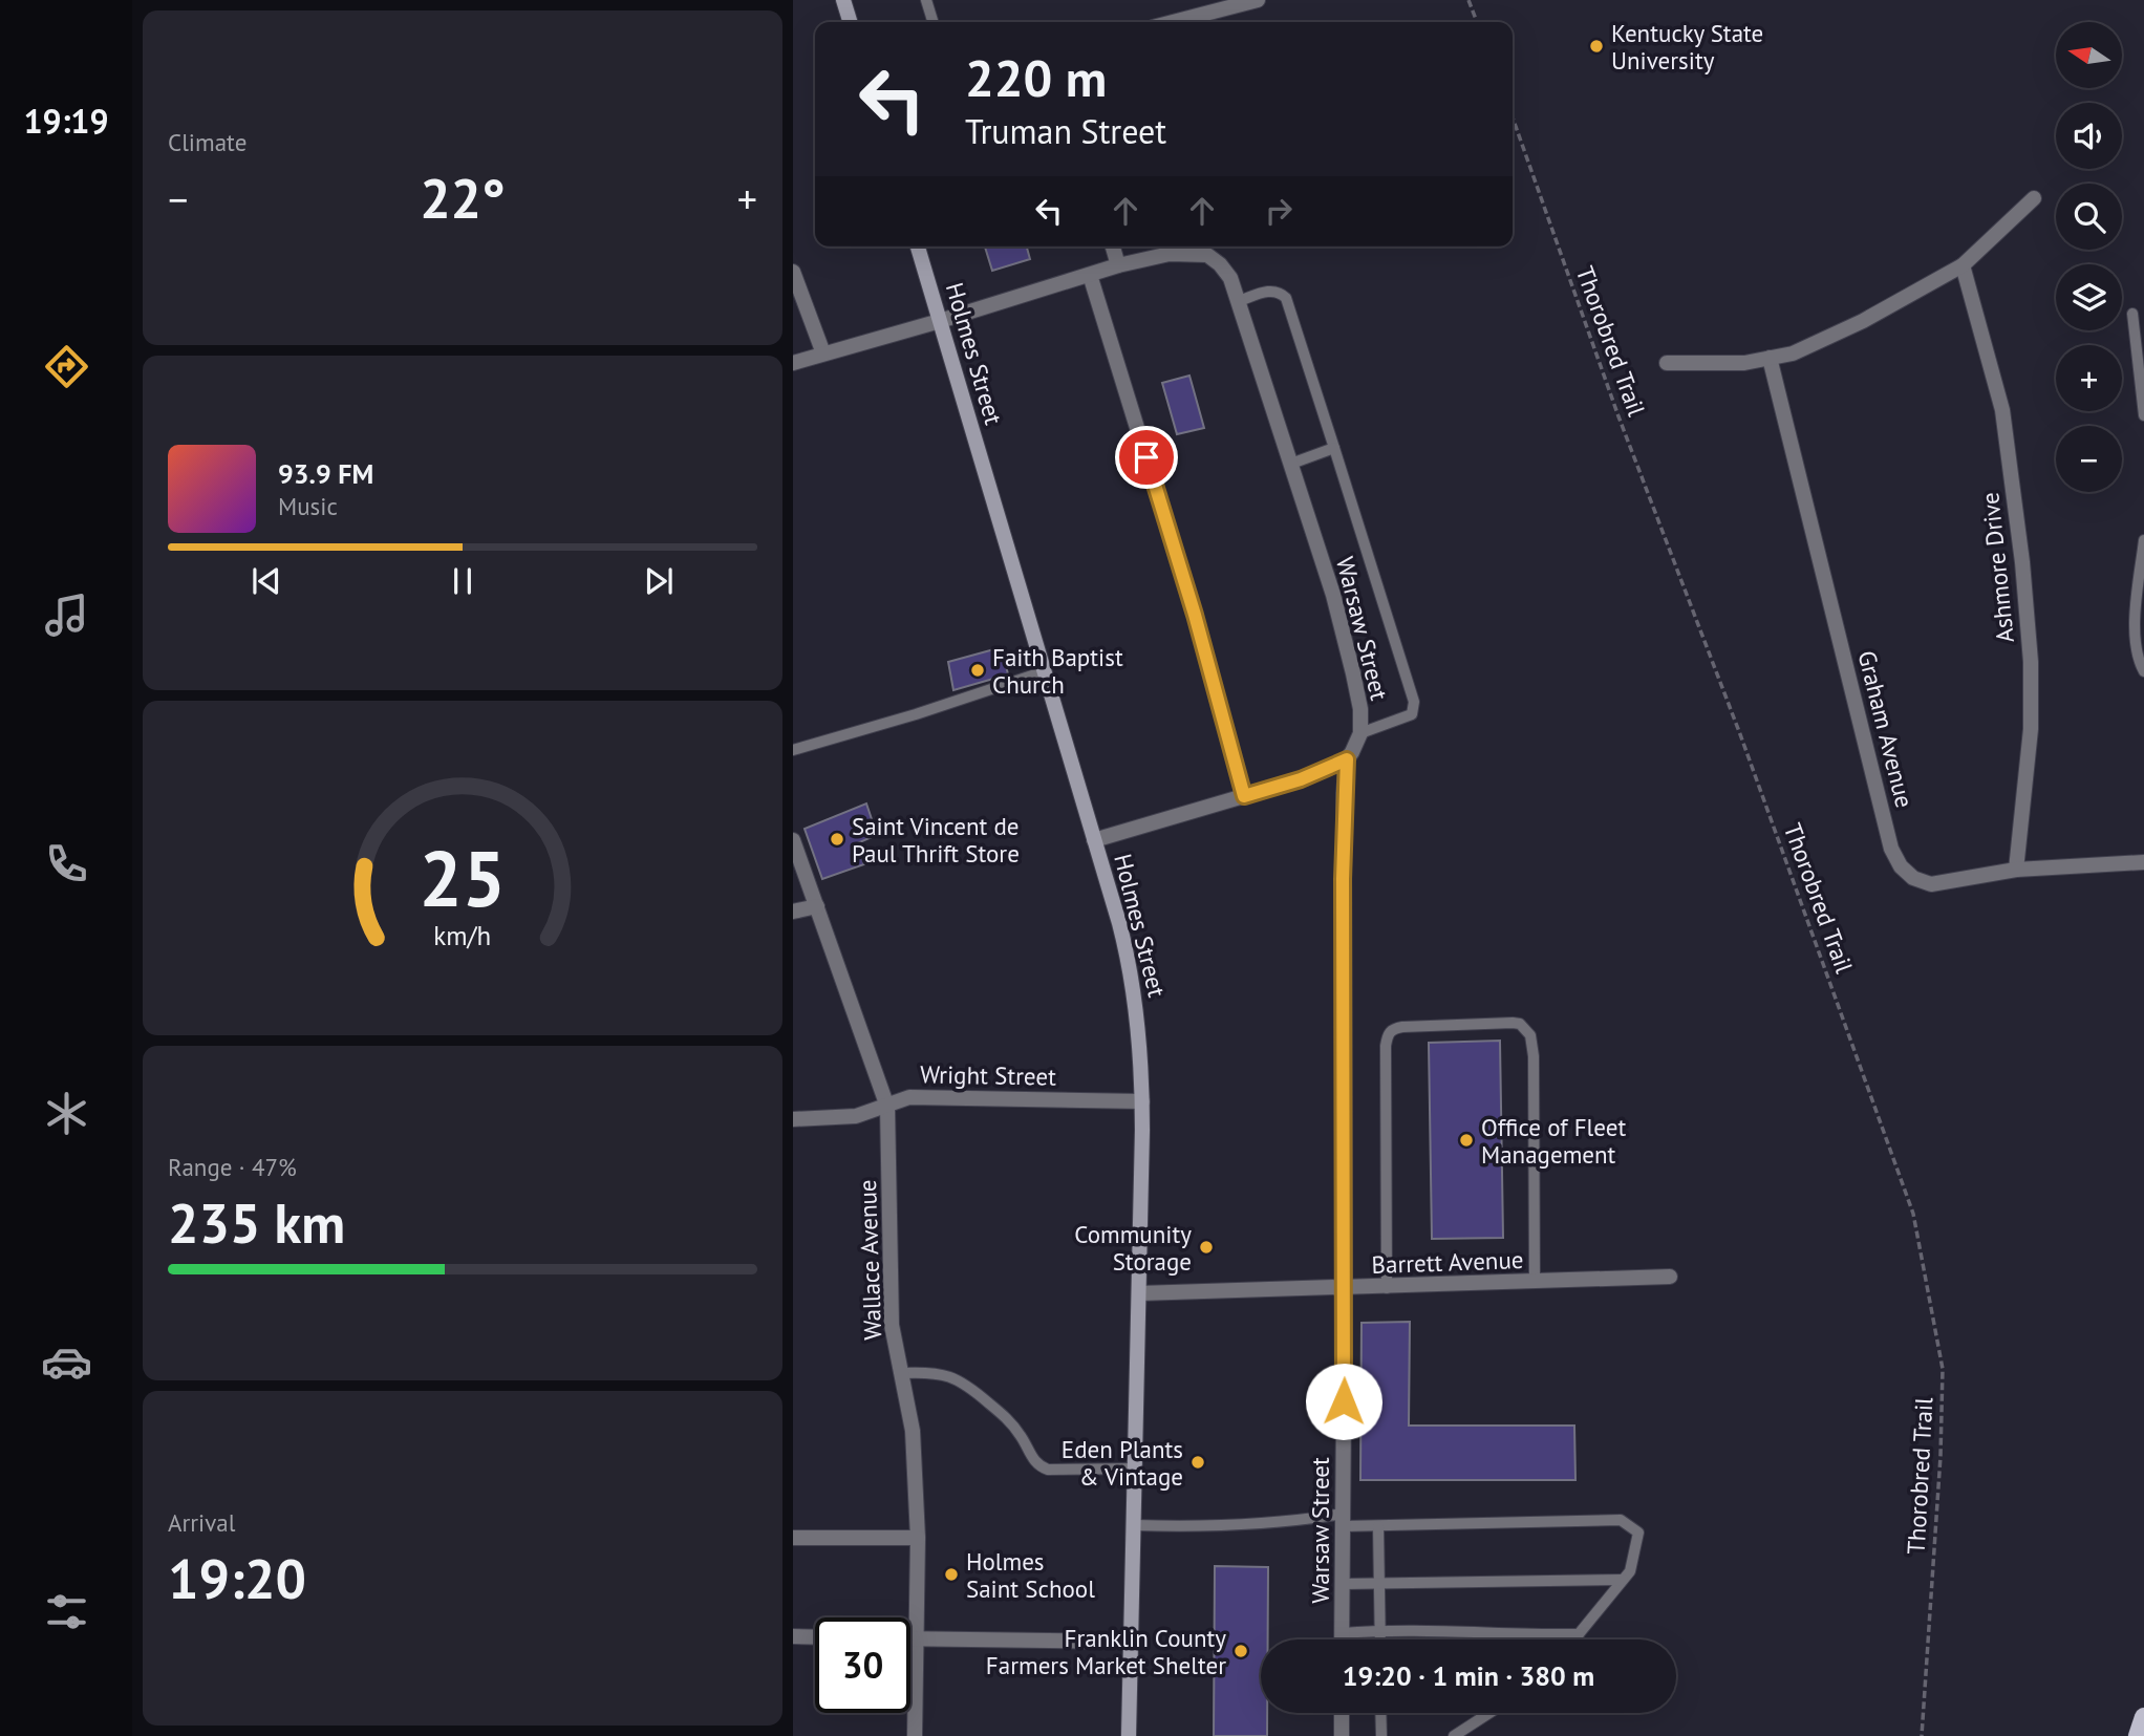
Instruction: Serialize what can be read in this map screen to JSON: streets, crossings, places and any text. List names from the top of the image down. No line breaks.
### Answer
{"streets":{"main road":["Holmes Street"],"street":["Ashmore Drive","Warsaw Street","Graham Avenue","Wright Street","Wallace Avenue","Barrett Avenue"],"path":["Thorobred Trail"]},"crossings":[["Holmes Street","Wright Street"],["Holmes Street","Barrett Avenue"],["Ashmore Drive","Graham Avenue"],["Warsaw Street","Barrett Avenue"],["Wright Street","Wallace Avenue"]],"places":["Kentucky State University","Faith Baptist Church","Saint Vincent de Paul Thrift Store","Office of Fleet Management","Community Storage","Eden Plants & Vintage","Holmes Saint School","Franklin County Farmers Market Shelter"],"north":"left","page":{"tabs":"19:19","tile":["Climate",["Range · 47%","235 km"],["Arrival","19:20"]],"map_buttons":["+","−"],"turn":["220 m","Truman Street"],"heat":["−","22°","+"],"song":["93.9 FM","Music"],"limit":"30","trip":"19:20 · 1 min · 380 m","gauge":["25","km/h"]}}
